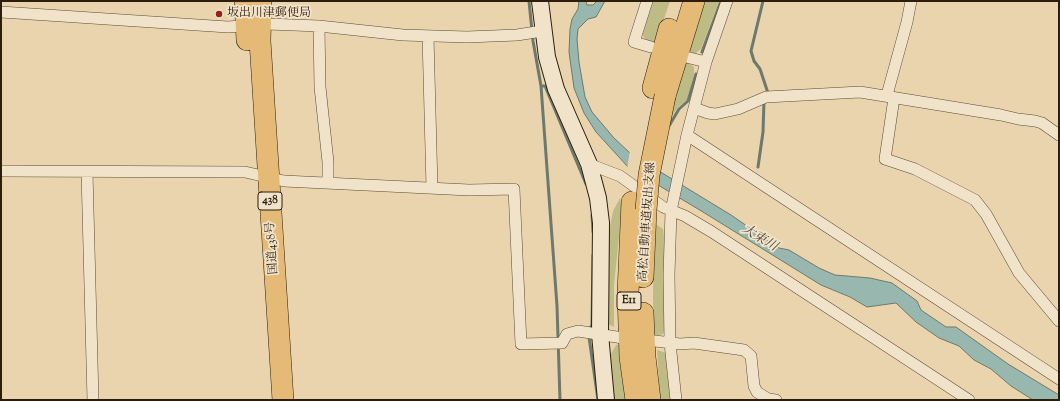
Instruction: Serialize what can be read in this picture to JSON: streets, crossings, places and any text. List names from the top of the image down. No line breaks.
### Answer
{"streets":{"highway":["438","高松自動車道坂出支線","国道438号","E11"]},"water":["大束川"],"places":["坂出川津郵便局"]}
